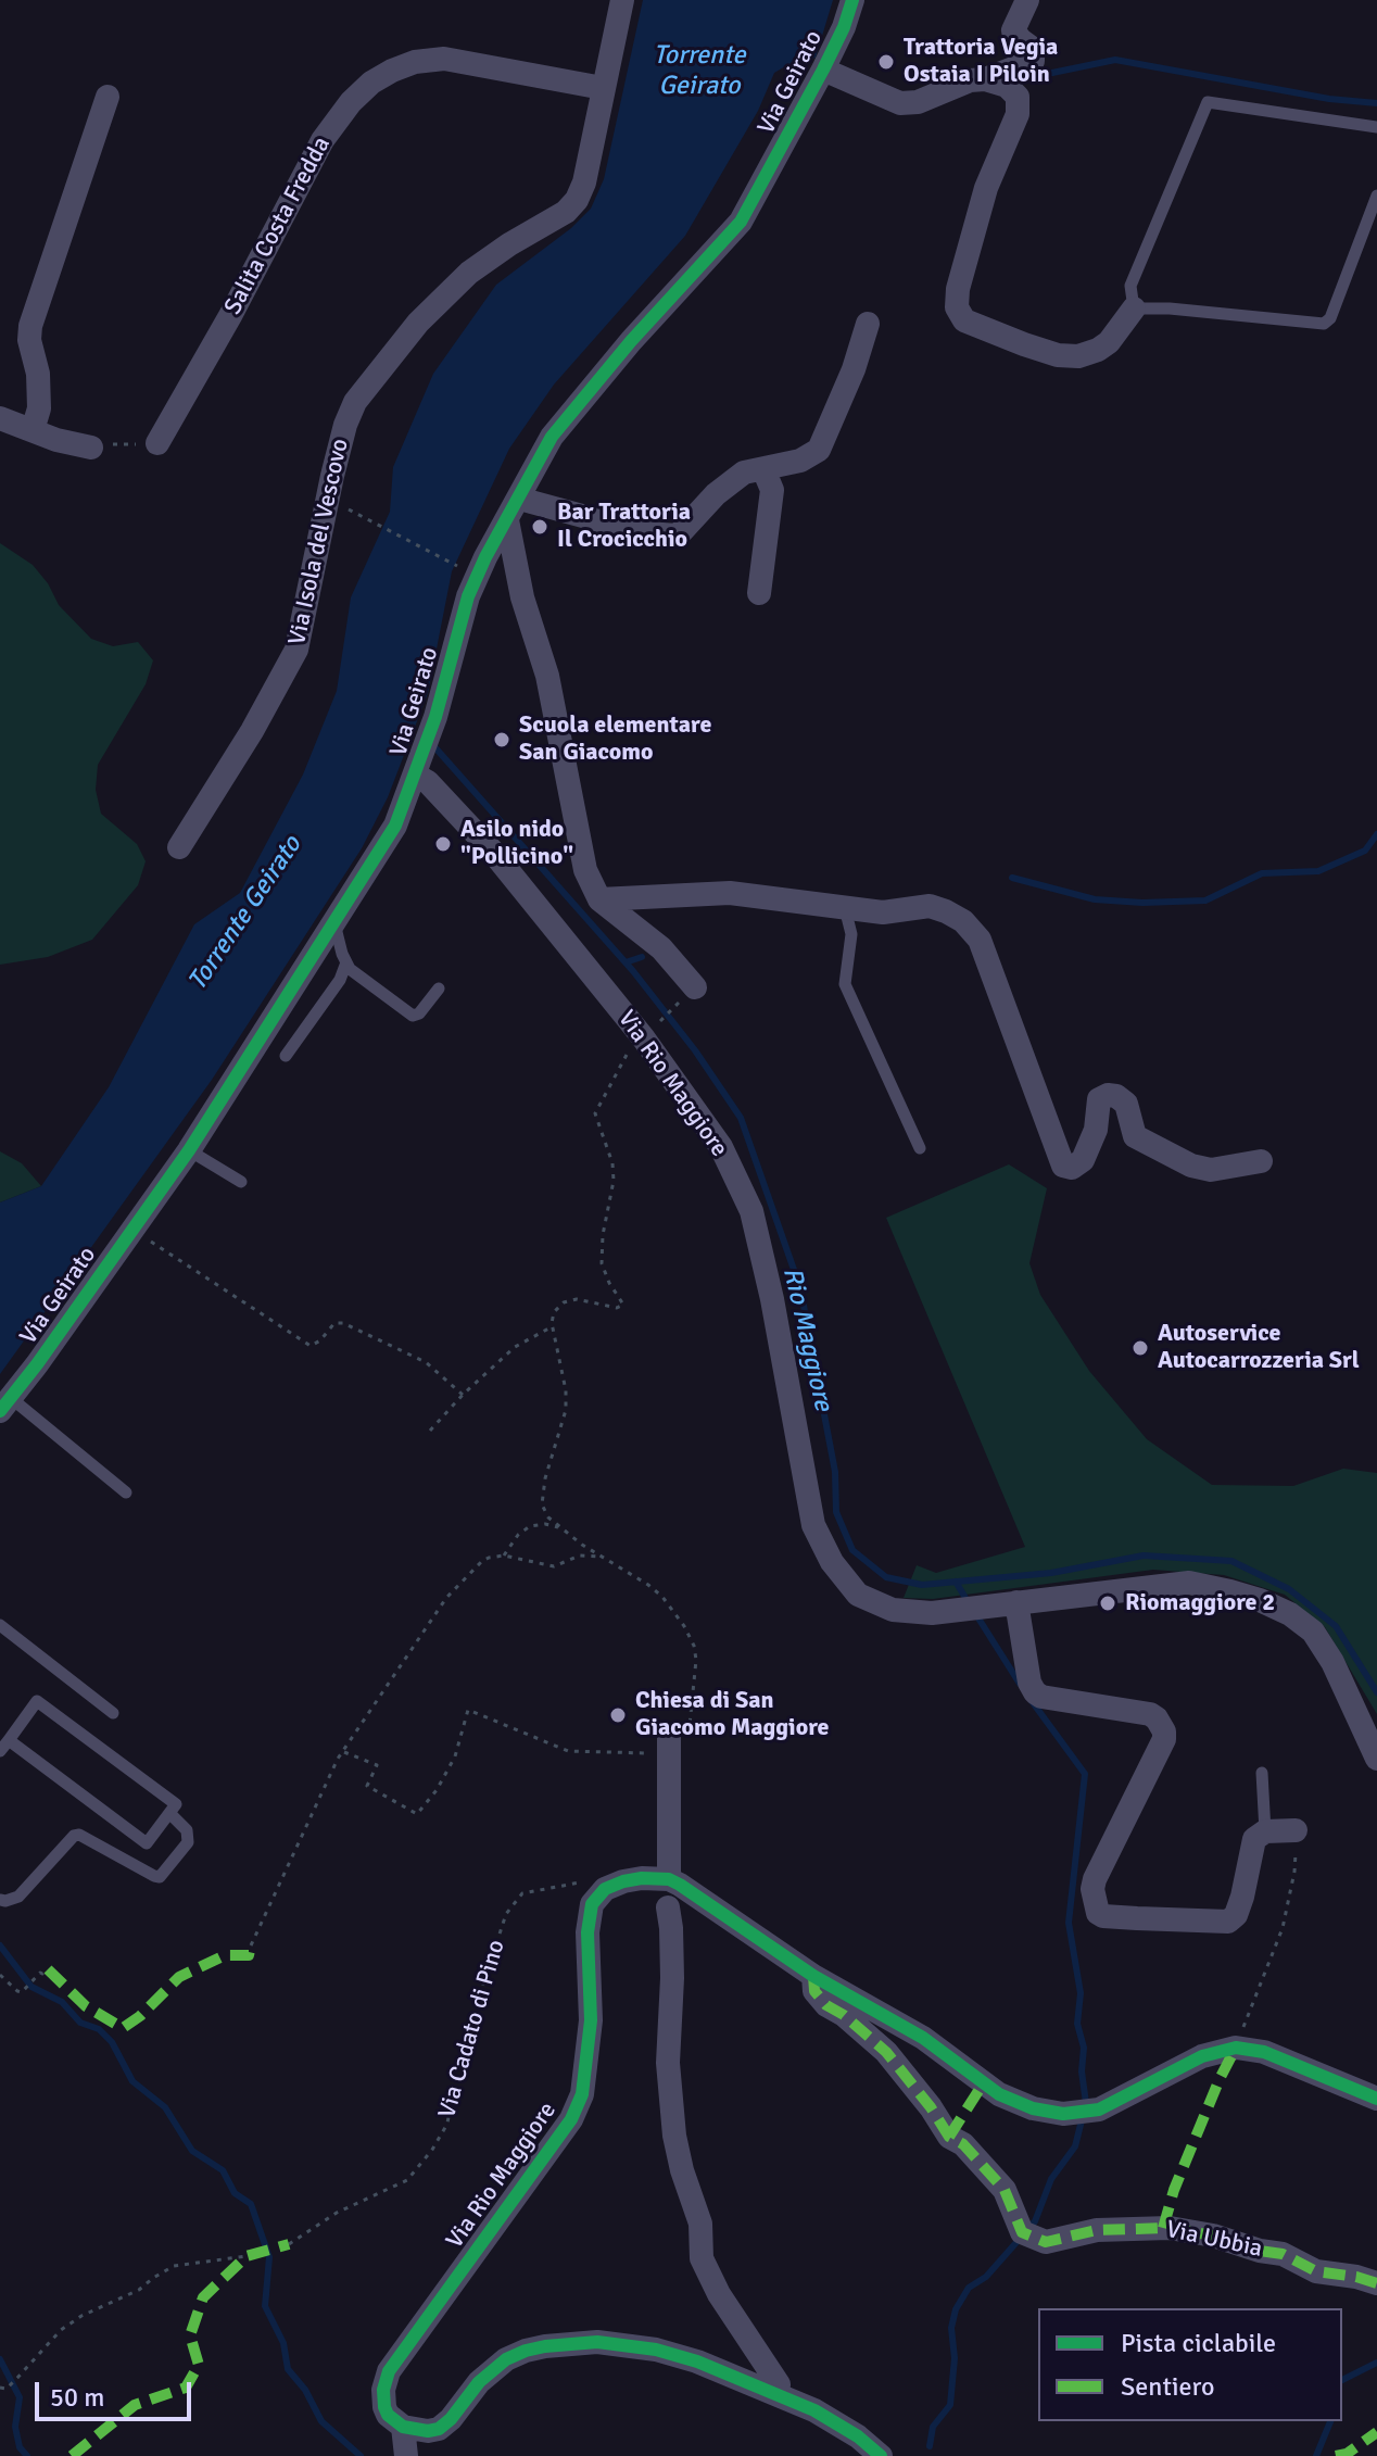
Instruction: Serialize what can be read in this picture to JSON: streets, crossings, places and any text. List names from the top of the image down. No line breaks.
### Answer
{"streets":{"street":["Via Geirato","Salita Costa Fredda","Via Isola del Vescovo","Via Rio Maggiore","Via Ubbia"],"path":["Via Cadato di Pino"]},"crossings":[["Via Geirato","Via Rio Maggiore"],["Salita Costa Fredda","Via Isola del Vescovo"]],"water":["Torrente Geirato","Rio Maggiore"],"places":["Trattoria Vegia Ostaia I Piloin","Bar Trattoria Il Crocicchio","Scuola elementare San Giacomo","Asilo nido \"Pollicino\"","Autoservice Autocarrozzeria Srl","Riomaggiore 2","Chiesa di San Giacomo Maggiore"],"legend":["Pista ciclabile","Sentiero"],"scale_bar":"50 m"}
